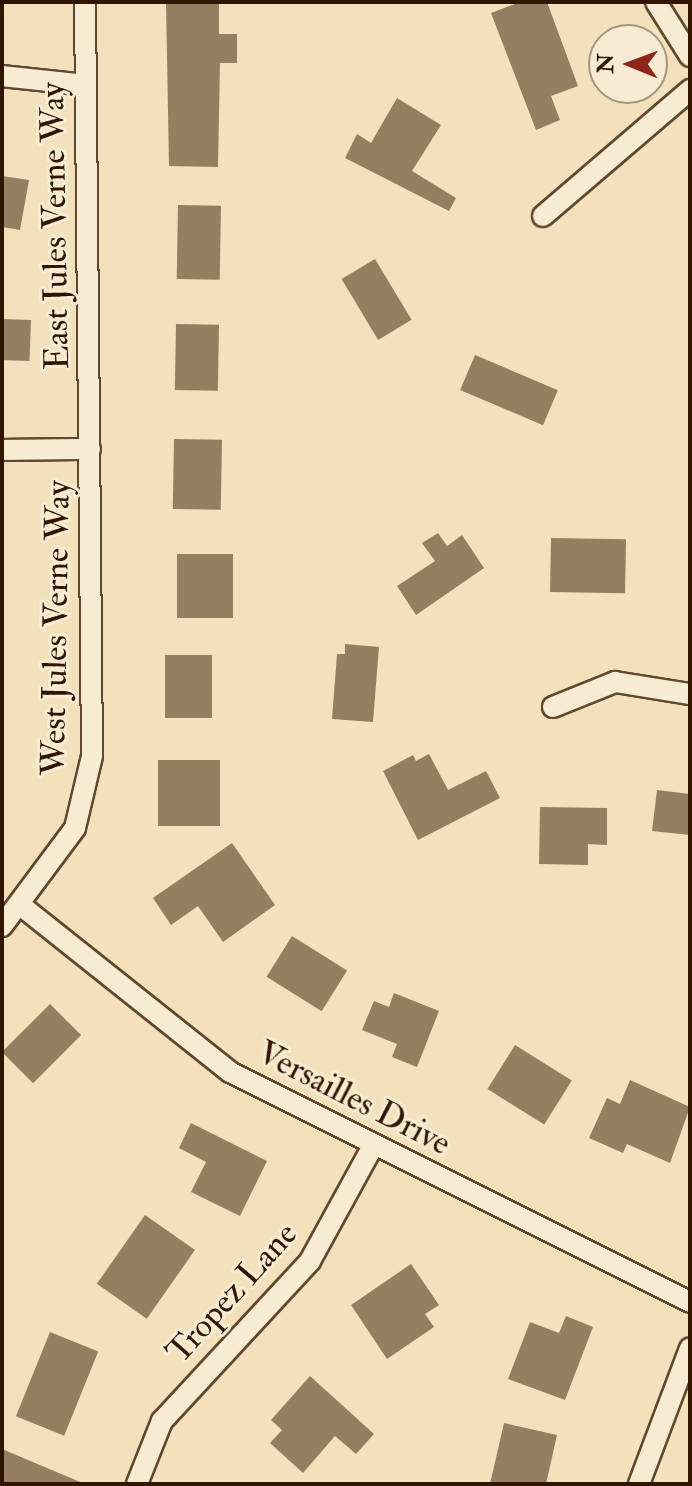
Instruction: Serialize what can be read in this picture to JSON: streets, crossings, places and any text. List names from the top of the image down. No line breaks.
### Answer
{"streets":{"street":["East Jules Verne Way","West Jules Verne Way","Versailles Drive","Tropez Lane"]},"crossings":[["East Jules Verne Way","West Jules Verne Way"],["West Jules Verne Way","Versailles Drive"],["Versailles Drive","Tropez Lane"]],"north":"left"}
